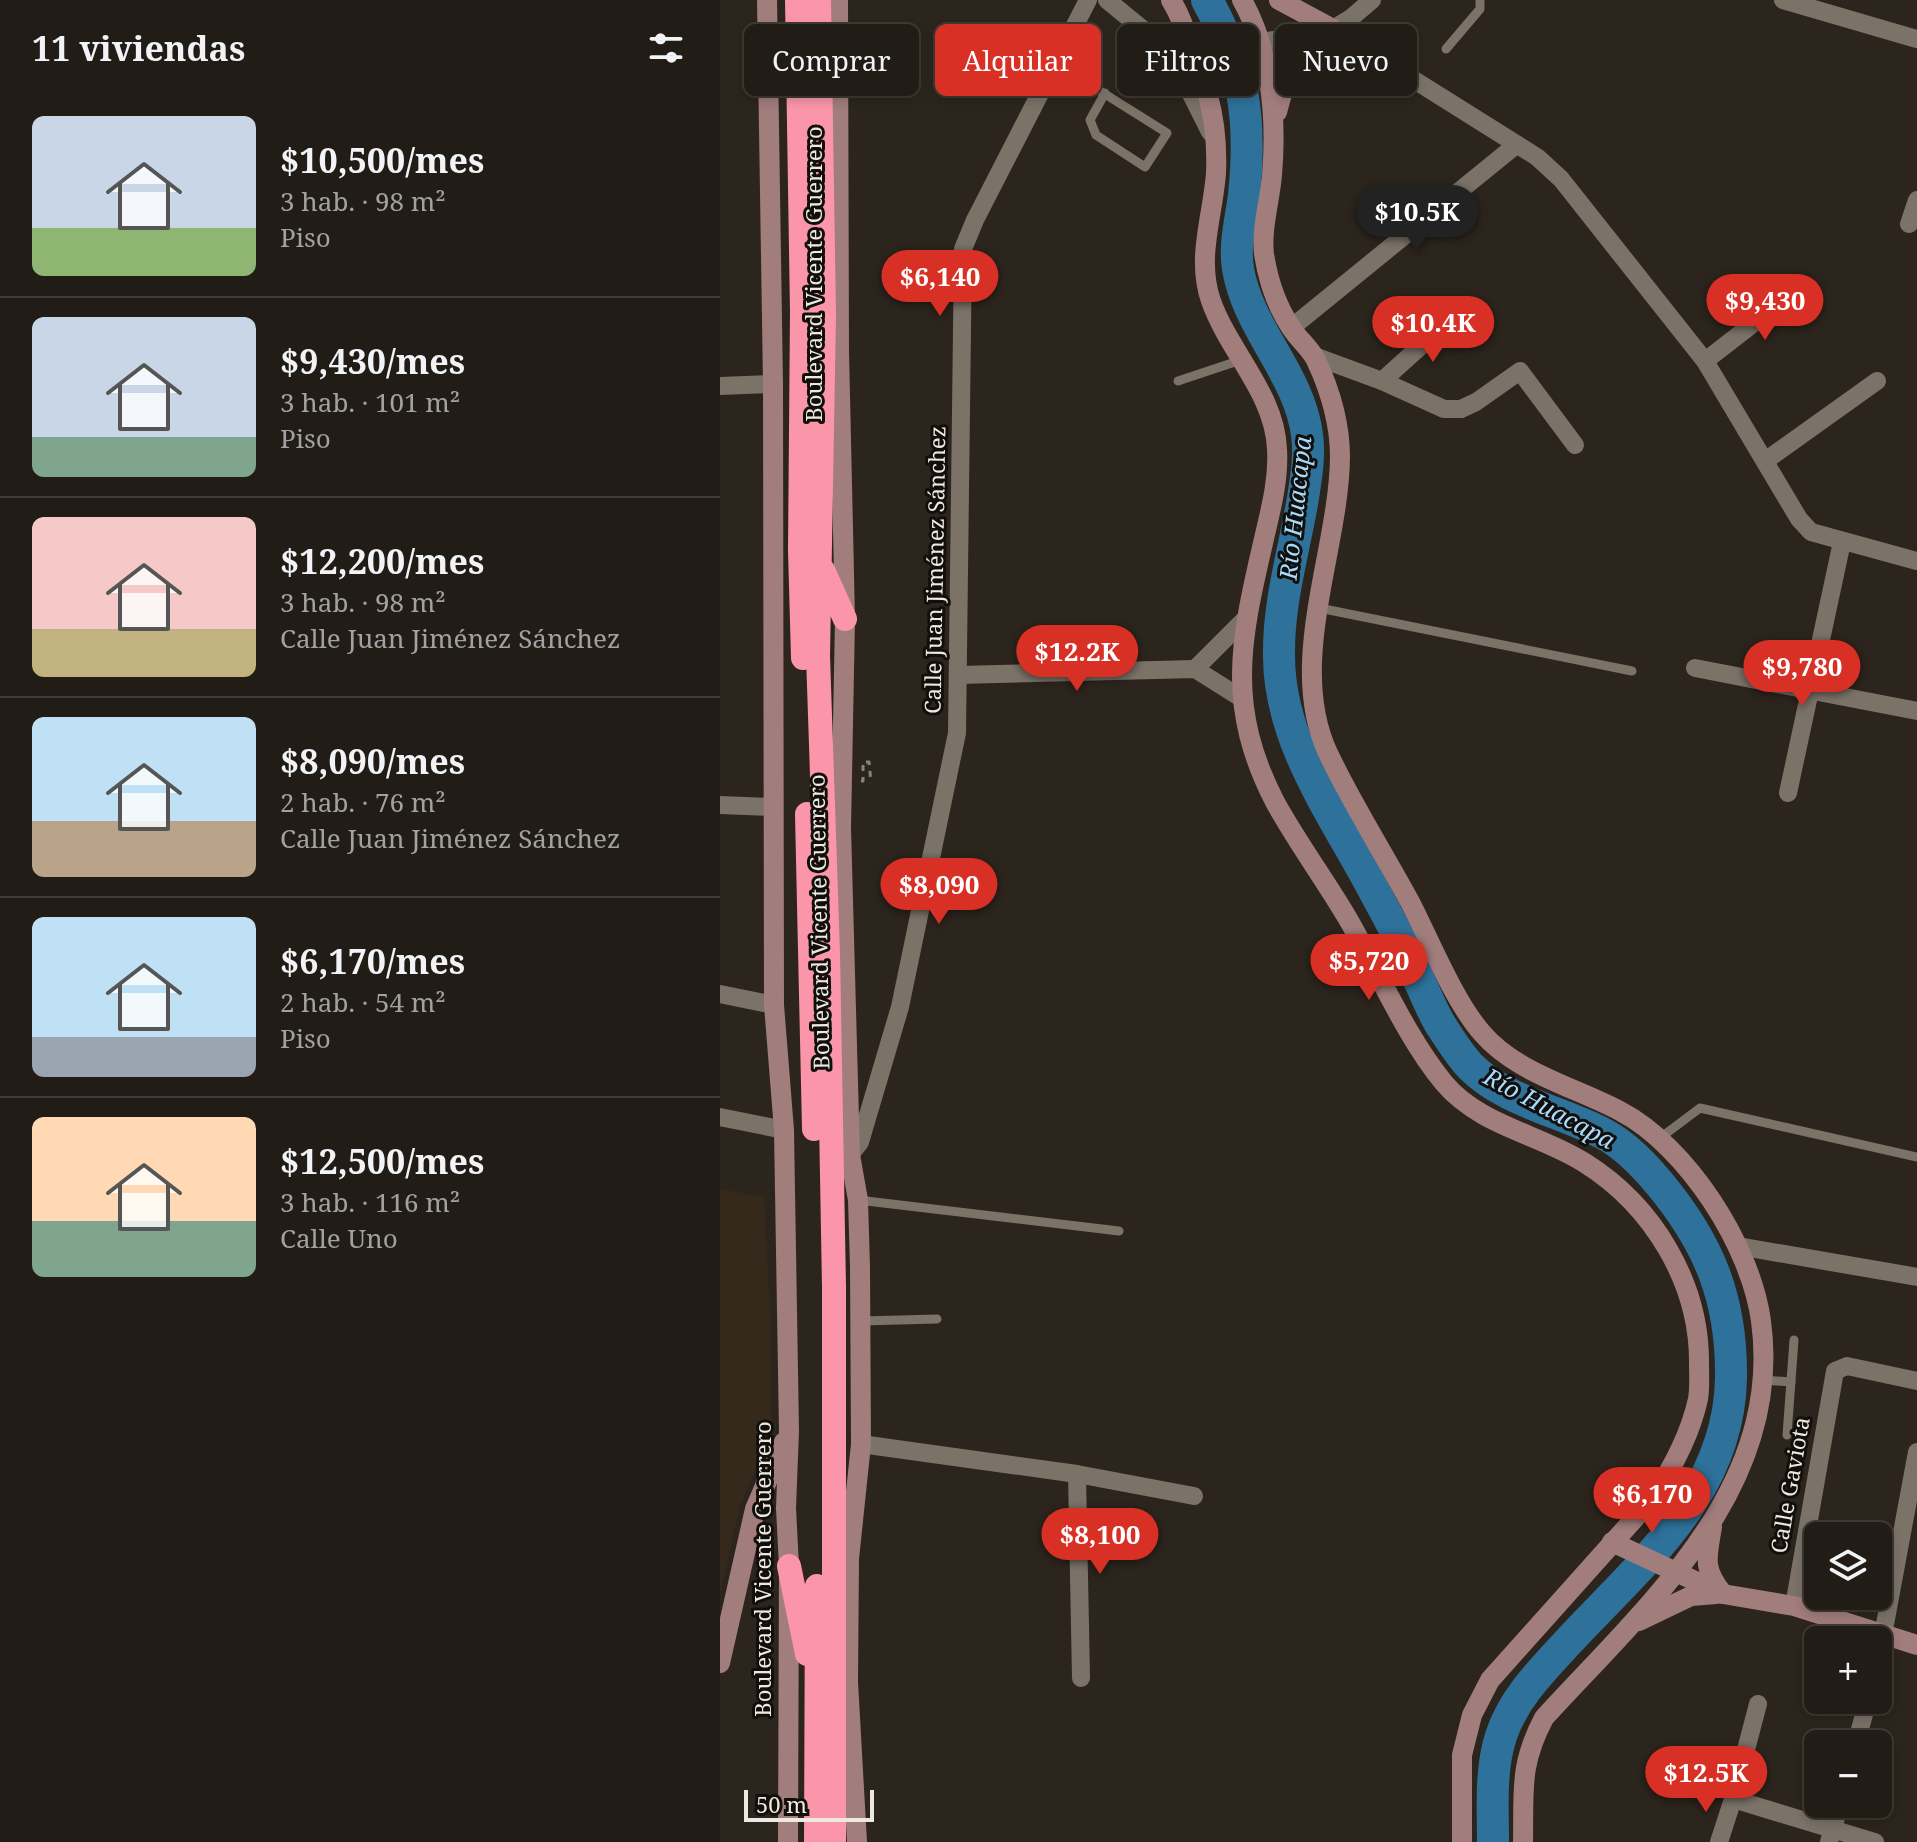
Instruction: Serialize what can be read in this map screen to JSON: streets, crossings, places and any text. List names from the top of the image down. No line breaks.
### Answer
{"streets":{"highway":["Boulevard Vicente Guerrero"],"street":["Calle Juan Jiménez Sánchez","Calle Gaviota"]},"crossings":[["Boulevard Vicente Guerrero","Calle Juan Jiménez Sánchez"]],"water":["Río Huacapa"],"scale_bar":"50 m","page":{"heading":"11 viviendas","chip":["Comprar","Alquilar","Filtros","Nuevo"],"list":[{"name":"$10,500/mes","note":"3 hab. · 98 m² · Piso"},{"name":"$9,430/mes","note":"3 hab. · 101 m² · Piso"},{"name":"$12,200/mes","note":"3 hab. · 98 m² · Calle Juan Jiménez Sánchez"},{"name":"$8,090/mes","note":"2 hab. · 76 m² · Calle Juan Jiménez Sánchez"},{"name":"$6,170/mes","note":"2 hab. · 54 m² · Piso"},{"name":"$12,500/mes","note":"3 hab. · 116 m² · Calle Uno"}],"price":["$10.5K","$6,140","$9,430","$10.4K","$12.2K","$9,780","$8,090","$5,720","$6,170","$8,100","$12.5K"],"map_buttons":["+","−"],"scale":"50 m"}}
